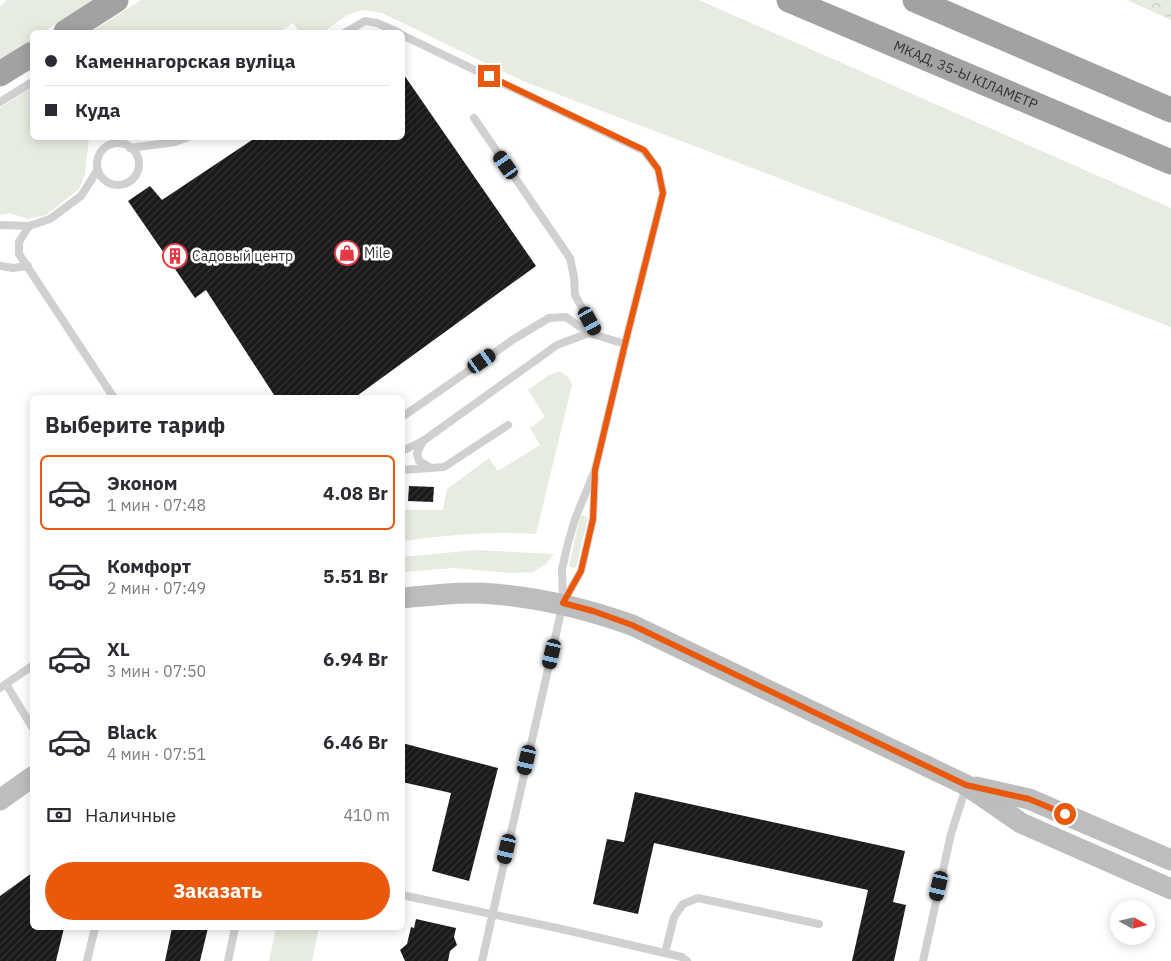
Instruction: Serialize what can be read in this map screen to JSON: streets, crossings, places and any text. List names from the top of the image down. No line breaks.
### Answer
{"streets":{"highway":["МКАД, 35-Ы КІЛАМЕТР"]},"places":{"shop":["Mile"],"building":["Садовый центр"]},"north":"right","page":{"banner":["Каменнагорская вуліца","Куда"],"heading":"Выберите тариф","list":[{"name":"Эконом","note":"1 мин · 07:48","value":"4.08 Br"},{"name":"Комфорт","note":"2 мин · 07:49","value":"5.51 Br"},{"name":"XL","note":"3 мин · 07:50","value":"6.94 Br"},{"name":"Black","note":"4 мин · 07:51","value":"6.46 Br"}],"pay":["Наличные","410 m"],"buttons":"Заказать"}}
